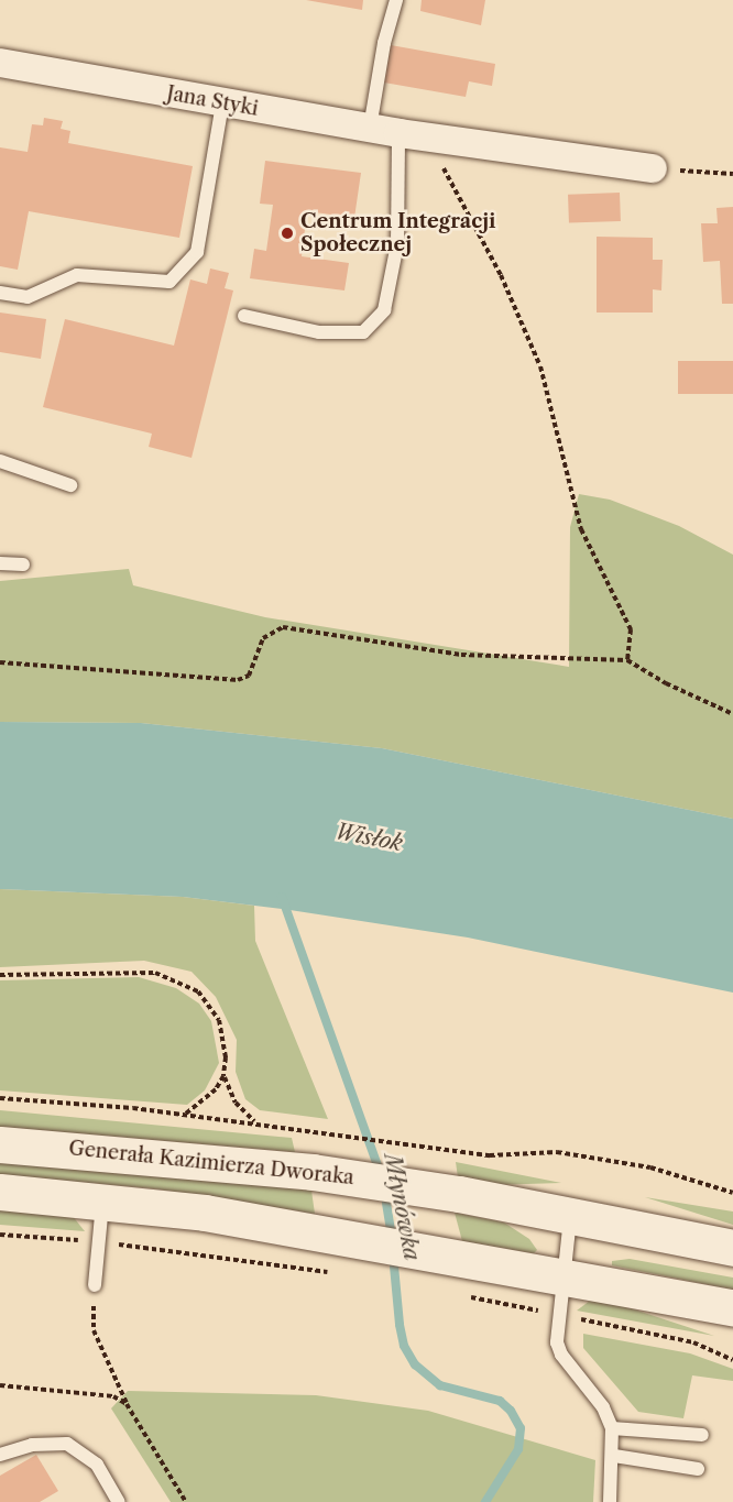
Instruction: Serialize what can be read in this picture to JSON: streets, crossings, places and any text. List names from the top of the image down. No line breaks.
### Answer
{"streets":{"main road":["Generała Kazimierza Dworaka"],"street":["Jana Styki"]},"water":["Wisłok","Młynówka"],"places":["Centrum Integracji Społecznej"]}
